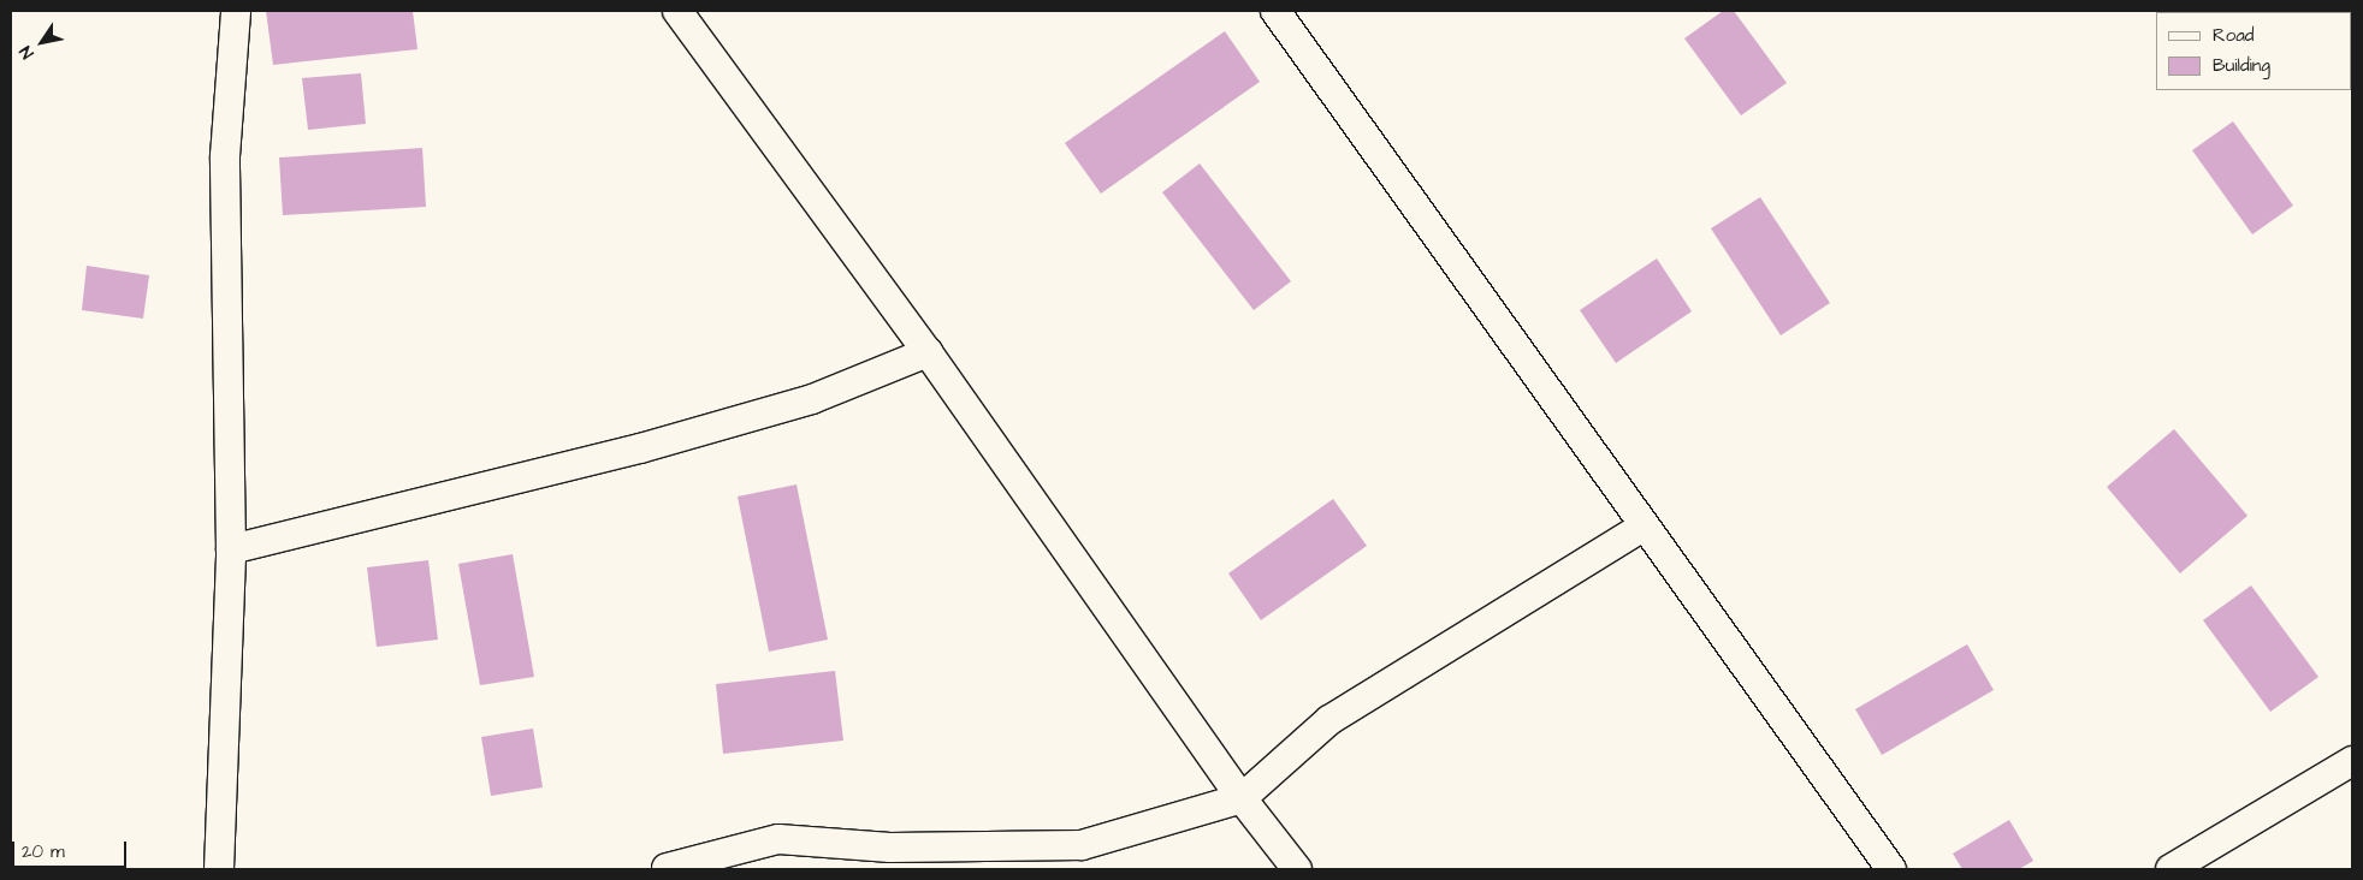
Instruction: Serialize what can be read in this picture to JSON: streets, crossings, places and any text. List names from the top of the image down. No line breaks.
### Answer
{"legend":["Road","Building"],"scale_bar":"20 m","north":"bottom left"}
